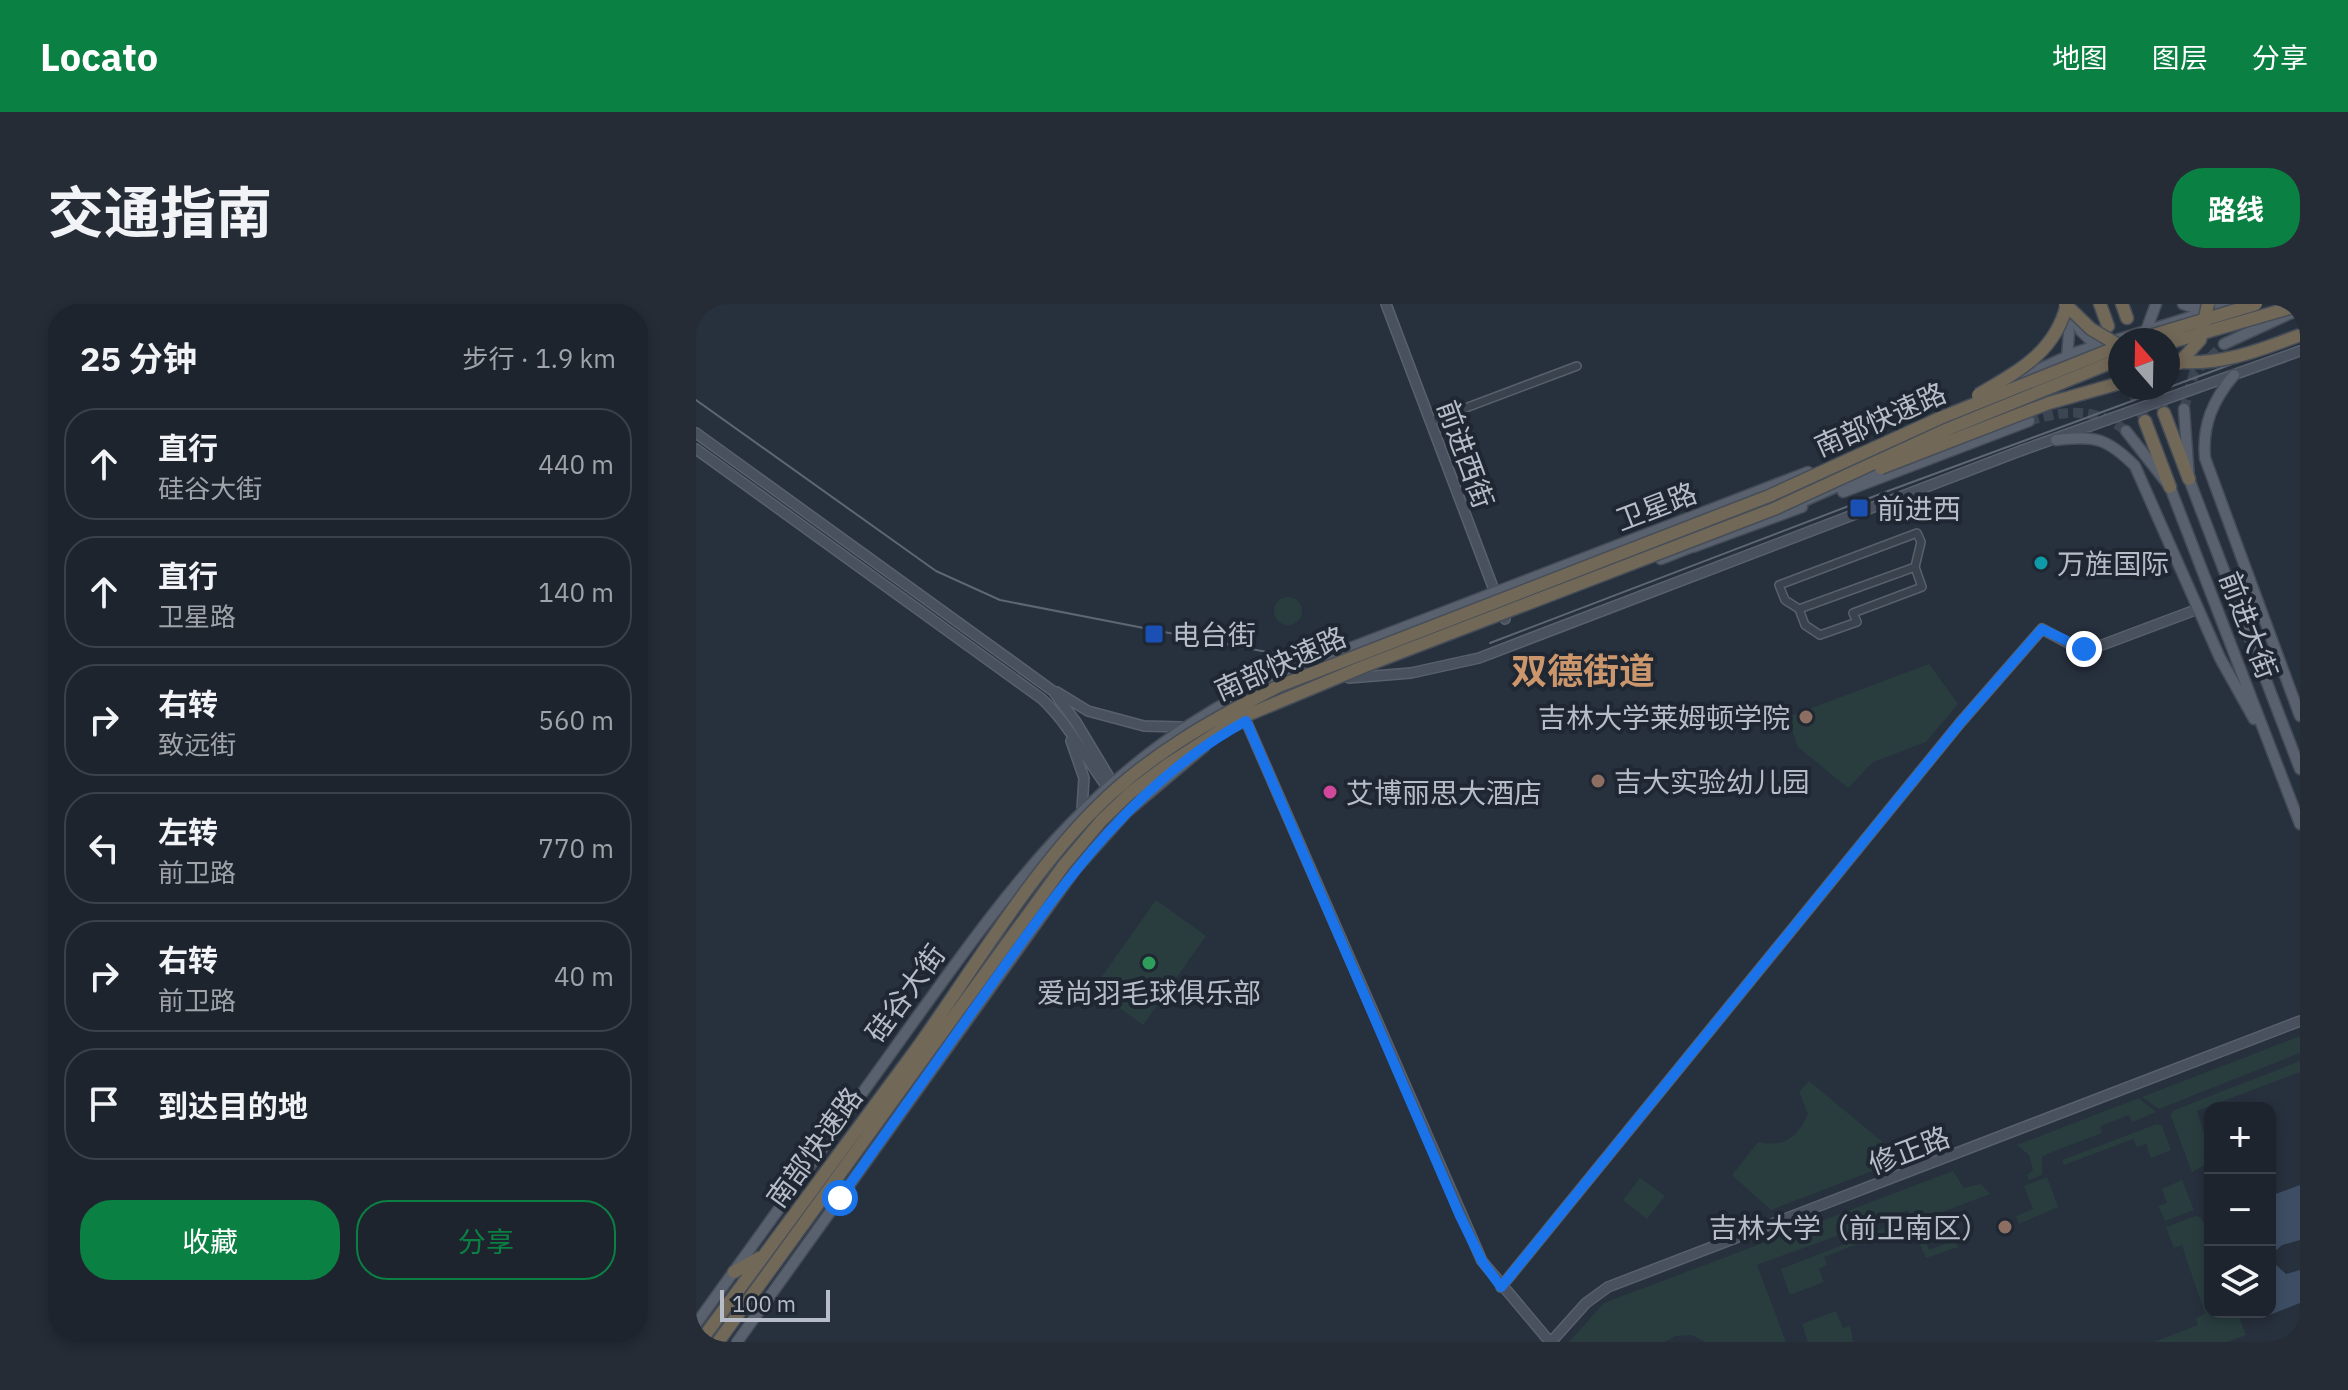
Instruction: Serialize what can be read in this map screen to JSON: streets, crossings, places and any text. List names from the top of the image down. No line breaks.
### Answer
{"streets":{"highway":["南部快速路"],"main road":["卫星路","前进大街","硅谷大街"],"street":["前进西街","修正路"]},"crossings":[["前进西街","卫星路"],["卫星路","硅谷大街"]],"districts":["双德街道"],"places":{"transit":["前进西","电台街"],"other":["万旌国际","吉林大学莱姆顿学院","吉大实验幼儿园","艾博丽思大酒店","爱尚羽毛球俱乐部","吉林大学（前卫南区）"]},"scale_bar":"100 m","north":"top","page":{"header":"Locato","nav":["地图","图层","分享"],"title":"交通指南","buttons":["路线",["收藏","分享"]],"heading":["25 分钟","步行 · 1.9 km"],"list":[["直行","硅谷大街","440 m"],["直行","卫星路","140 m"],["右转","致远街","560 m"],["左转","前卫路","770 m"],["右转","前卫路","40 m"],"到达目的地"],"map_buttons":["+","−"],"scale":"100 m"}}
